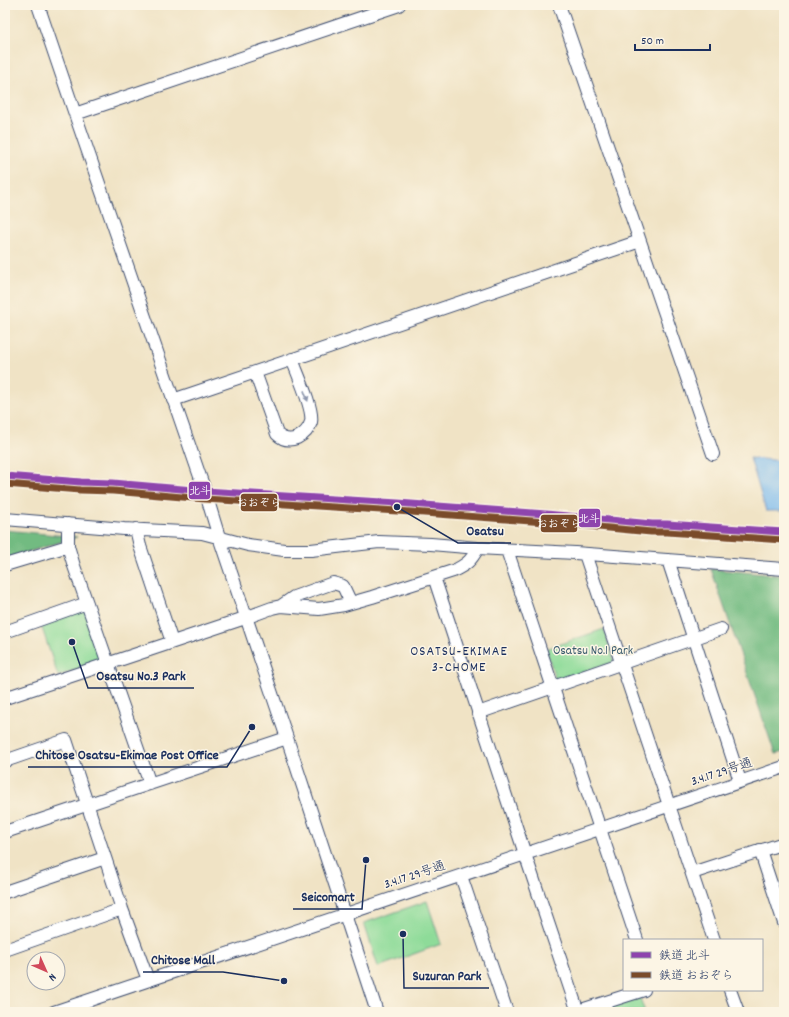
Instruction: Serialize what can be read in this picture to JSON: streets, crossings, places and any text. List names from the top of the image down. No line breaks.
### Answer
{"streets":{"street":["3.4.17 29号通"]},"districts":["OSATSU-EKIMAE 3-CHOME"],"parks":["Osatsu No.1 Park"],"places":["Osatsu","Osatsu No.3 Park","Chitose Osatsu-Ekimae Post Office","Seicomart","Suzuran Park","Chitose Mall"],"lines":["rail line 北斗","rail line おおぞら"],"legend":["鉄道 北斗","鉄道 おおぞら"],"scale_bar":"50 m","north":"bottom right"}
